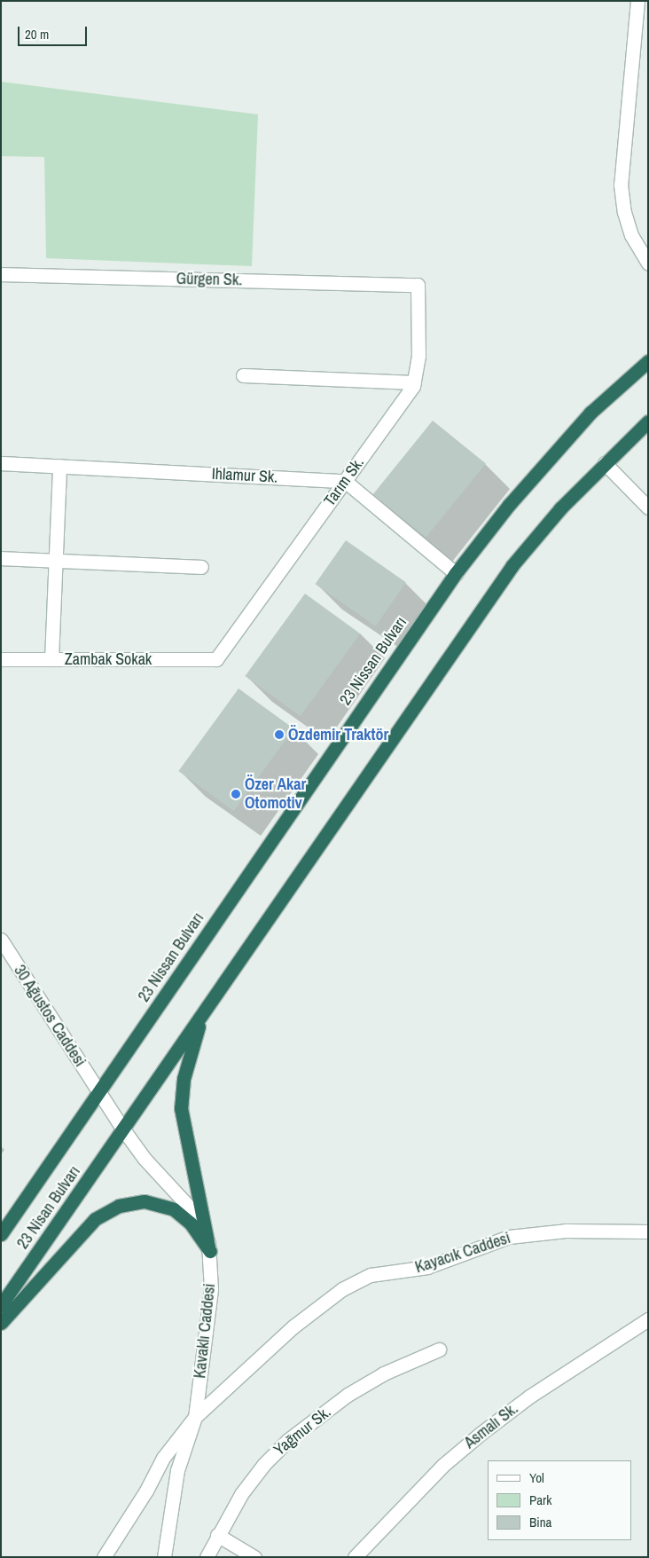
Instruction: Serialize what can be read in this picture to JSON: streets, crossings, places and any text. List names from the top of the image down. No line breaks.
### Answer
{"streets":{"highway":["23 Nissan Bulvarı","23 Nisan Bulvarı"],"street":["Gürgen Sk.","Ihlamur Sk.","Tarım Sk.","Zambak Sokak","30 Ağustos Caddesi","Kayacık Caddesi","Kavaklı Caddesi","Asmalı Sk.","Yağmur Sk."]},"crossings":[["Gürgen Sk.","Tarım Sk."],["Ihlamur Sk.","Tarım Sk."],["Tarım Sk.","Zambak Sokak"],["23 Nissan Bulvarı","30 Ağustos Caddesi"],["23 Nissan Bulvarı","23 Nisan Bulvarı"],["30 Ağustos Caddesi","23 Nisan Bulvarı"],["Kayacık Caddesi","Kavaklı Caddesi"]],"places":["Özdemir Traktör","Özer Akar Otomotiv"],"legend":["Yol","Park","Bina"],"scale_bar":"20 m"}
